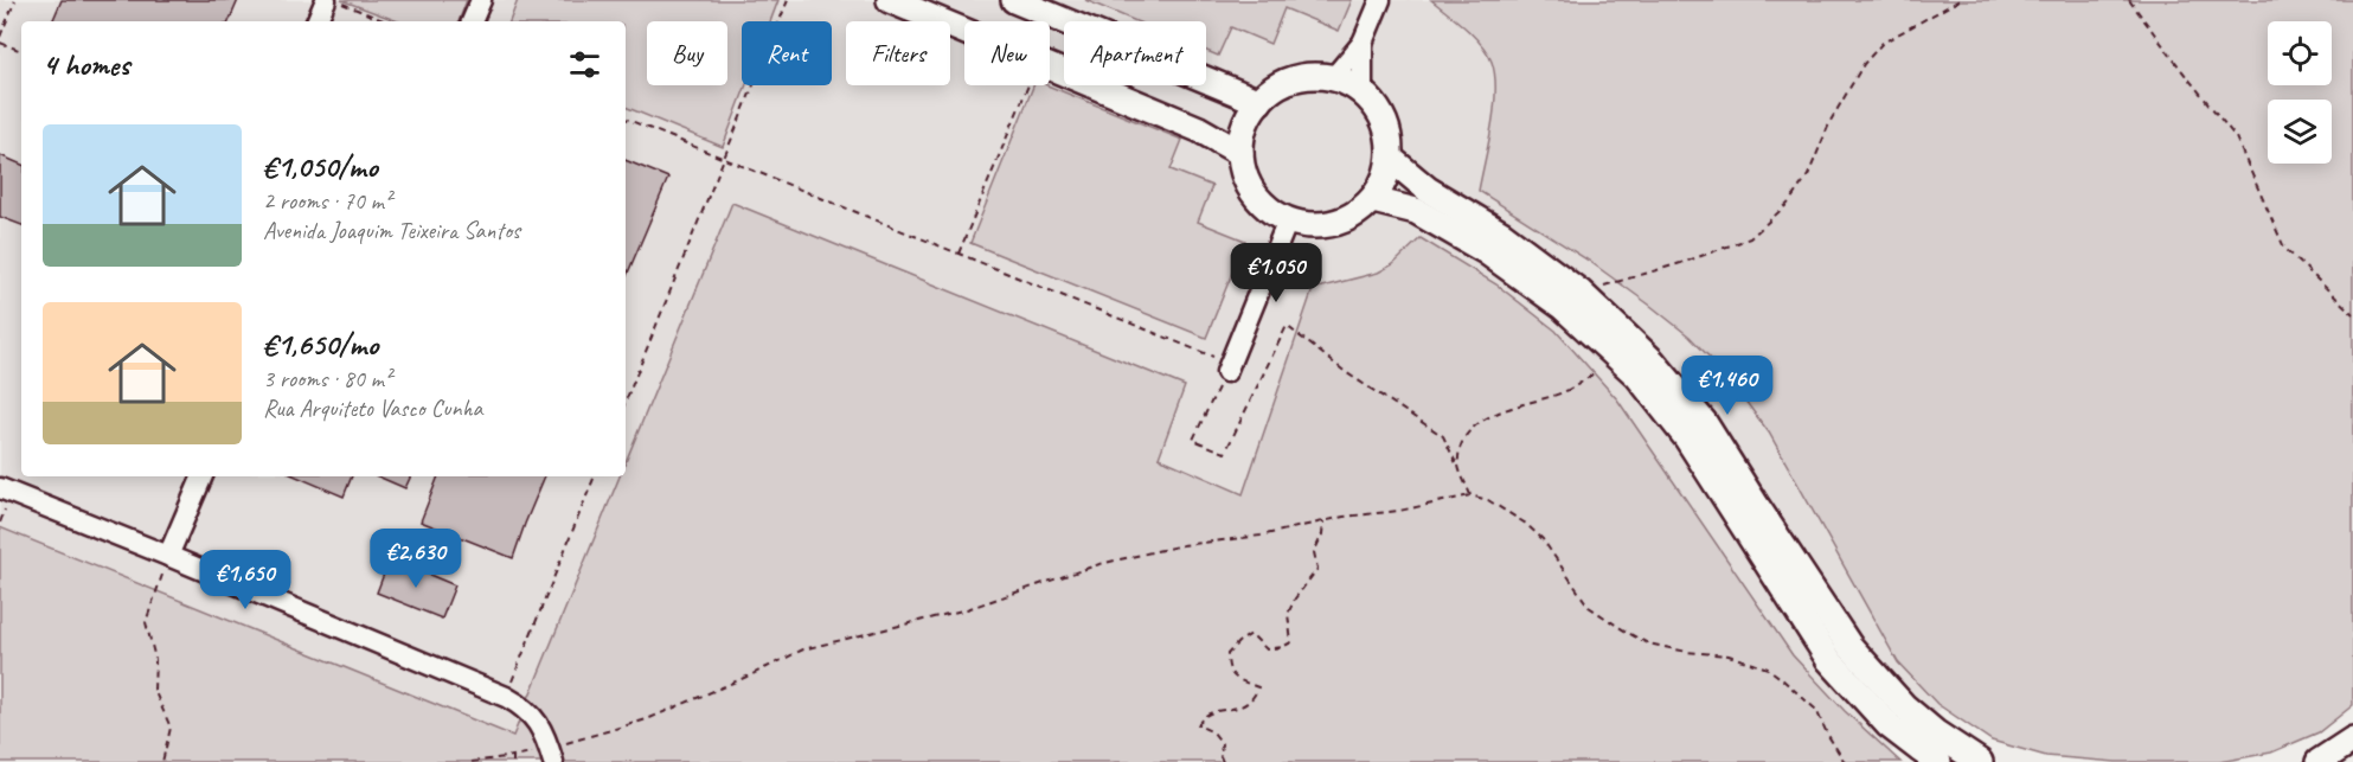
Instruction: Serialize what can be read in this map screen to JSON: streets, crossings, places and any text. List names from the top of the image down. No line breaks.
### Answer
{"page":{"chip":["Buy","Rent","Filters","New","Apartment"],"heading":"4 homes","list":[{"name":"€1,050/mo","note":"2 rooms · 70 m² · Avenida Joaquim Teixeira Santos"},{"name":"€1,650/mo","note":"3 rooms · 80 m² · Rua Arquiteto Vasco Cunha"}],"price":["€1,050","€1,460","€2,630","€1,650"]}}
